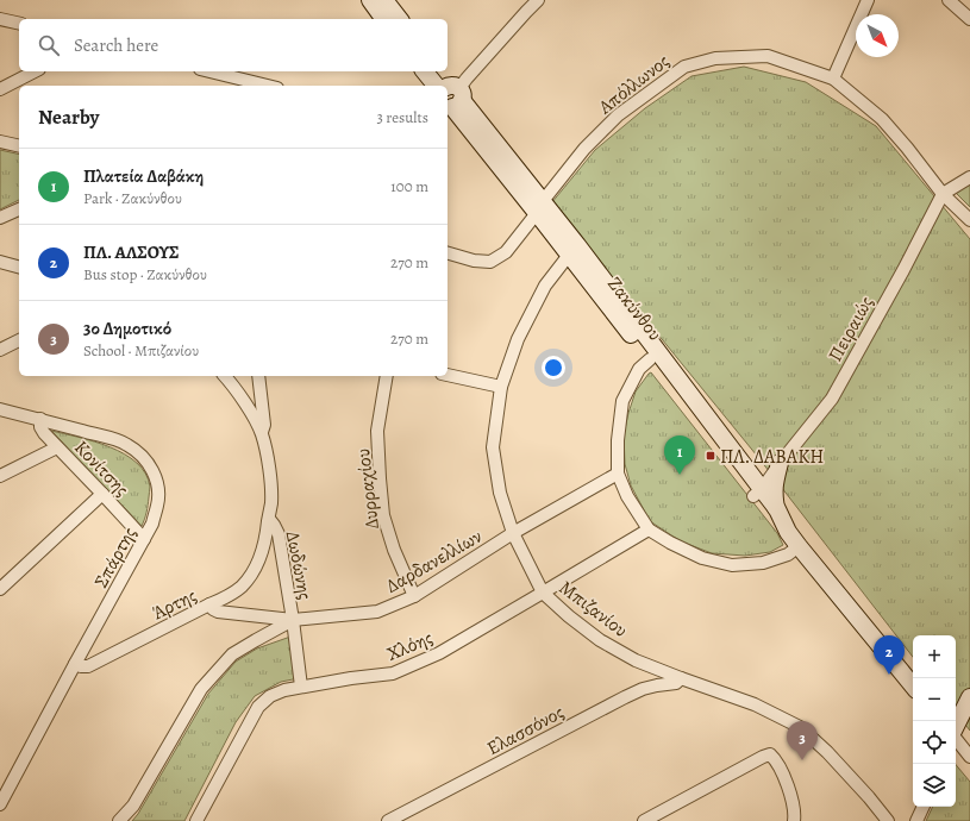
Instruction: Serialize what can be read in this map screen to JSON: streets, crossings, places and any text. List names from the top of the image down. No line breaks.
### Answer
{"streets":{"street":["Απόλλωνος","Ζακύνθου","Πειραιώς","Κονίτσης","Δυρραχίου","Σπάρτης","Δαρδανελλίων","Δωδώνης","Άρτης","Μπιζανίου","Χλόης","Ελασσόνος"]},"crossings":[["Απόλλωνος","Ζακύνθου"],["Απόλλωνος","Πειραιώς"],["Ζακύνθου","Πειραιώς"],["Ζακύνθου","Μπιζανίου"],["Κονίτσης","Σπάρτης"],["Δυρραχίου","Δαρδανελλίων"],["Σπάρτης","Άρτης"],["Δαρδανελλίων","Δωδώνης"],["Δαρδανελλίων","Άρτης"],["Δαρδανελλίων","Μπιζανίου"],["Δωδώνης","Άρτης"],["Δωδώνης","Χλόης"],["Μπιζανίου","Χλόης"],["Μπιζανίου","Ελασσόνος"]],"places":{"transit":["ΠΛ. ΔΑΒΑΚΗ"]},"north":"bottom right","page":{"search":"Search here","heading":["Nearby","3 results"],"list":[{"mark":"1","name":"Πλατεία Δαβάκη","note":"Park · Ζακύνθου","value":"100 m"},{"mark":"2","name":"ΠΛ. ΑΛΣΟΥΣ","note":"Bus stop · Ζακύνθου","value":"270 m"},{"mark":"3","name":"3ο Δημοτικό","note":"School · Μπιζανίου","value":"270 m"}],"pins":["1","2","3"],"map_buttons":["+","−"]}}
